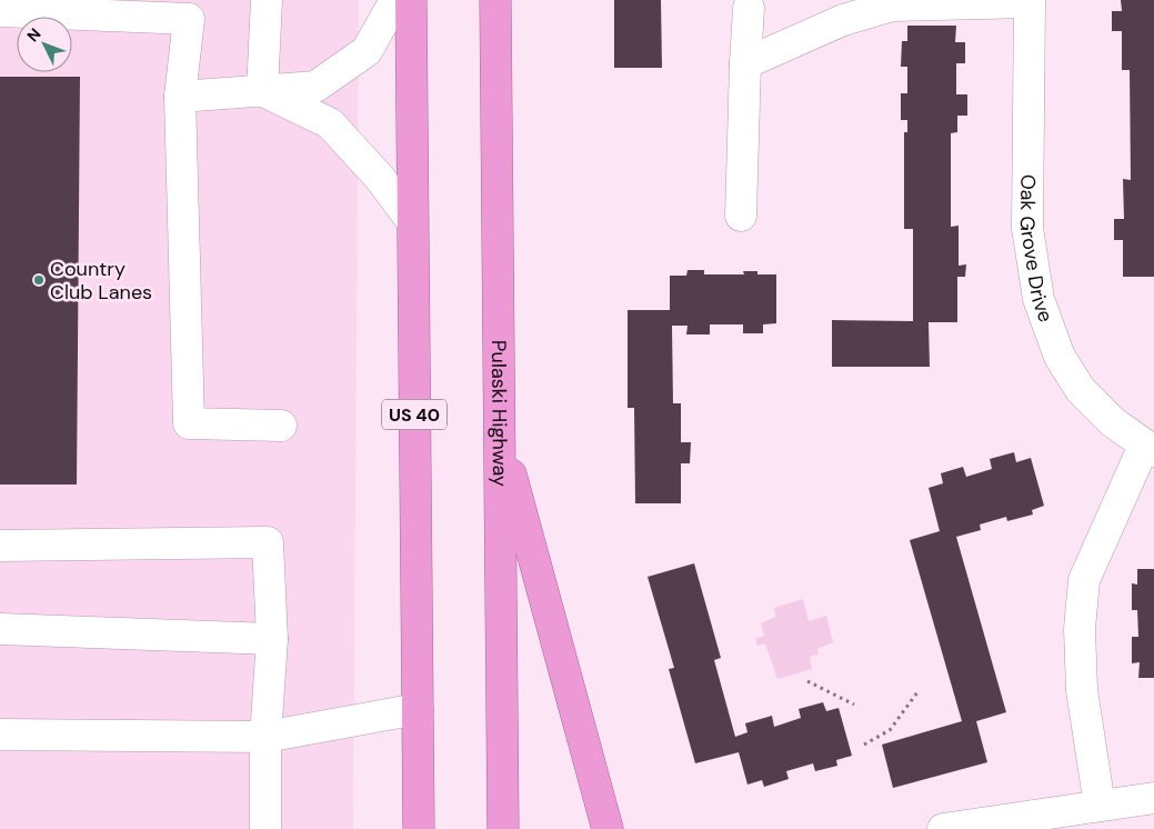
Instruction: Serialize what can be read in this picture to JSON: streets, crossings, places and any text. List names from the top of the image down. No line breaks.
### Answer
{"streets":{"highway":["US 40","Pulaski Highway"],"street":["Oak Grove Drive"]},"places":["Country Club Lanes"],"north":"top left"}
